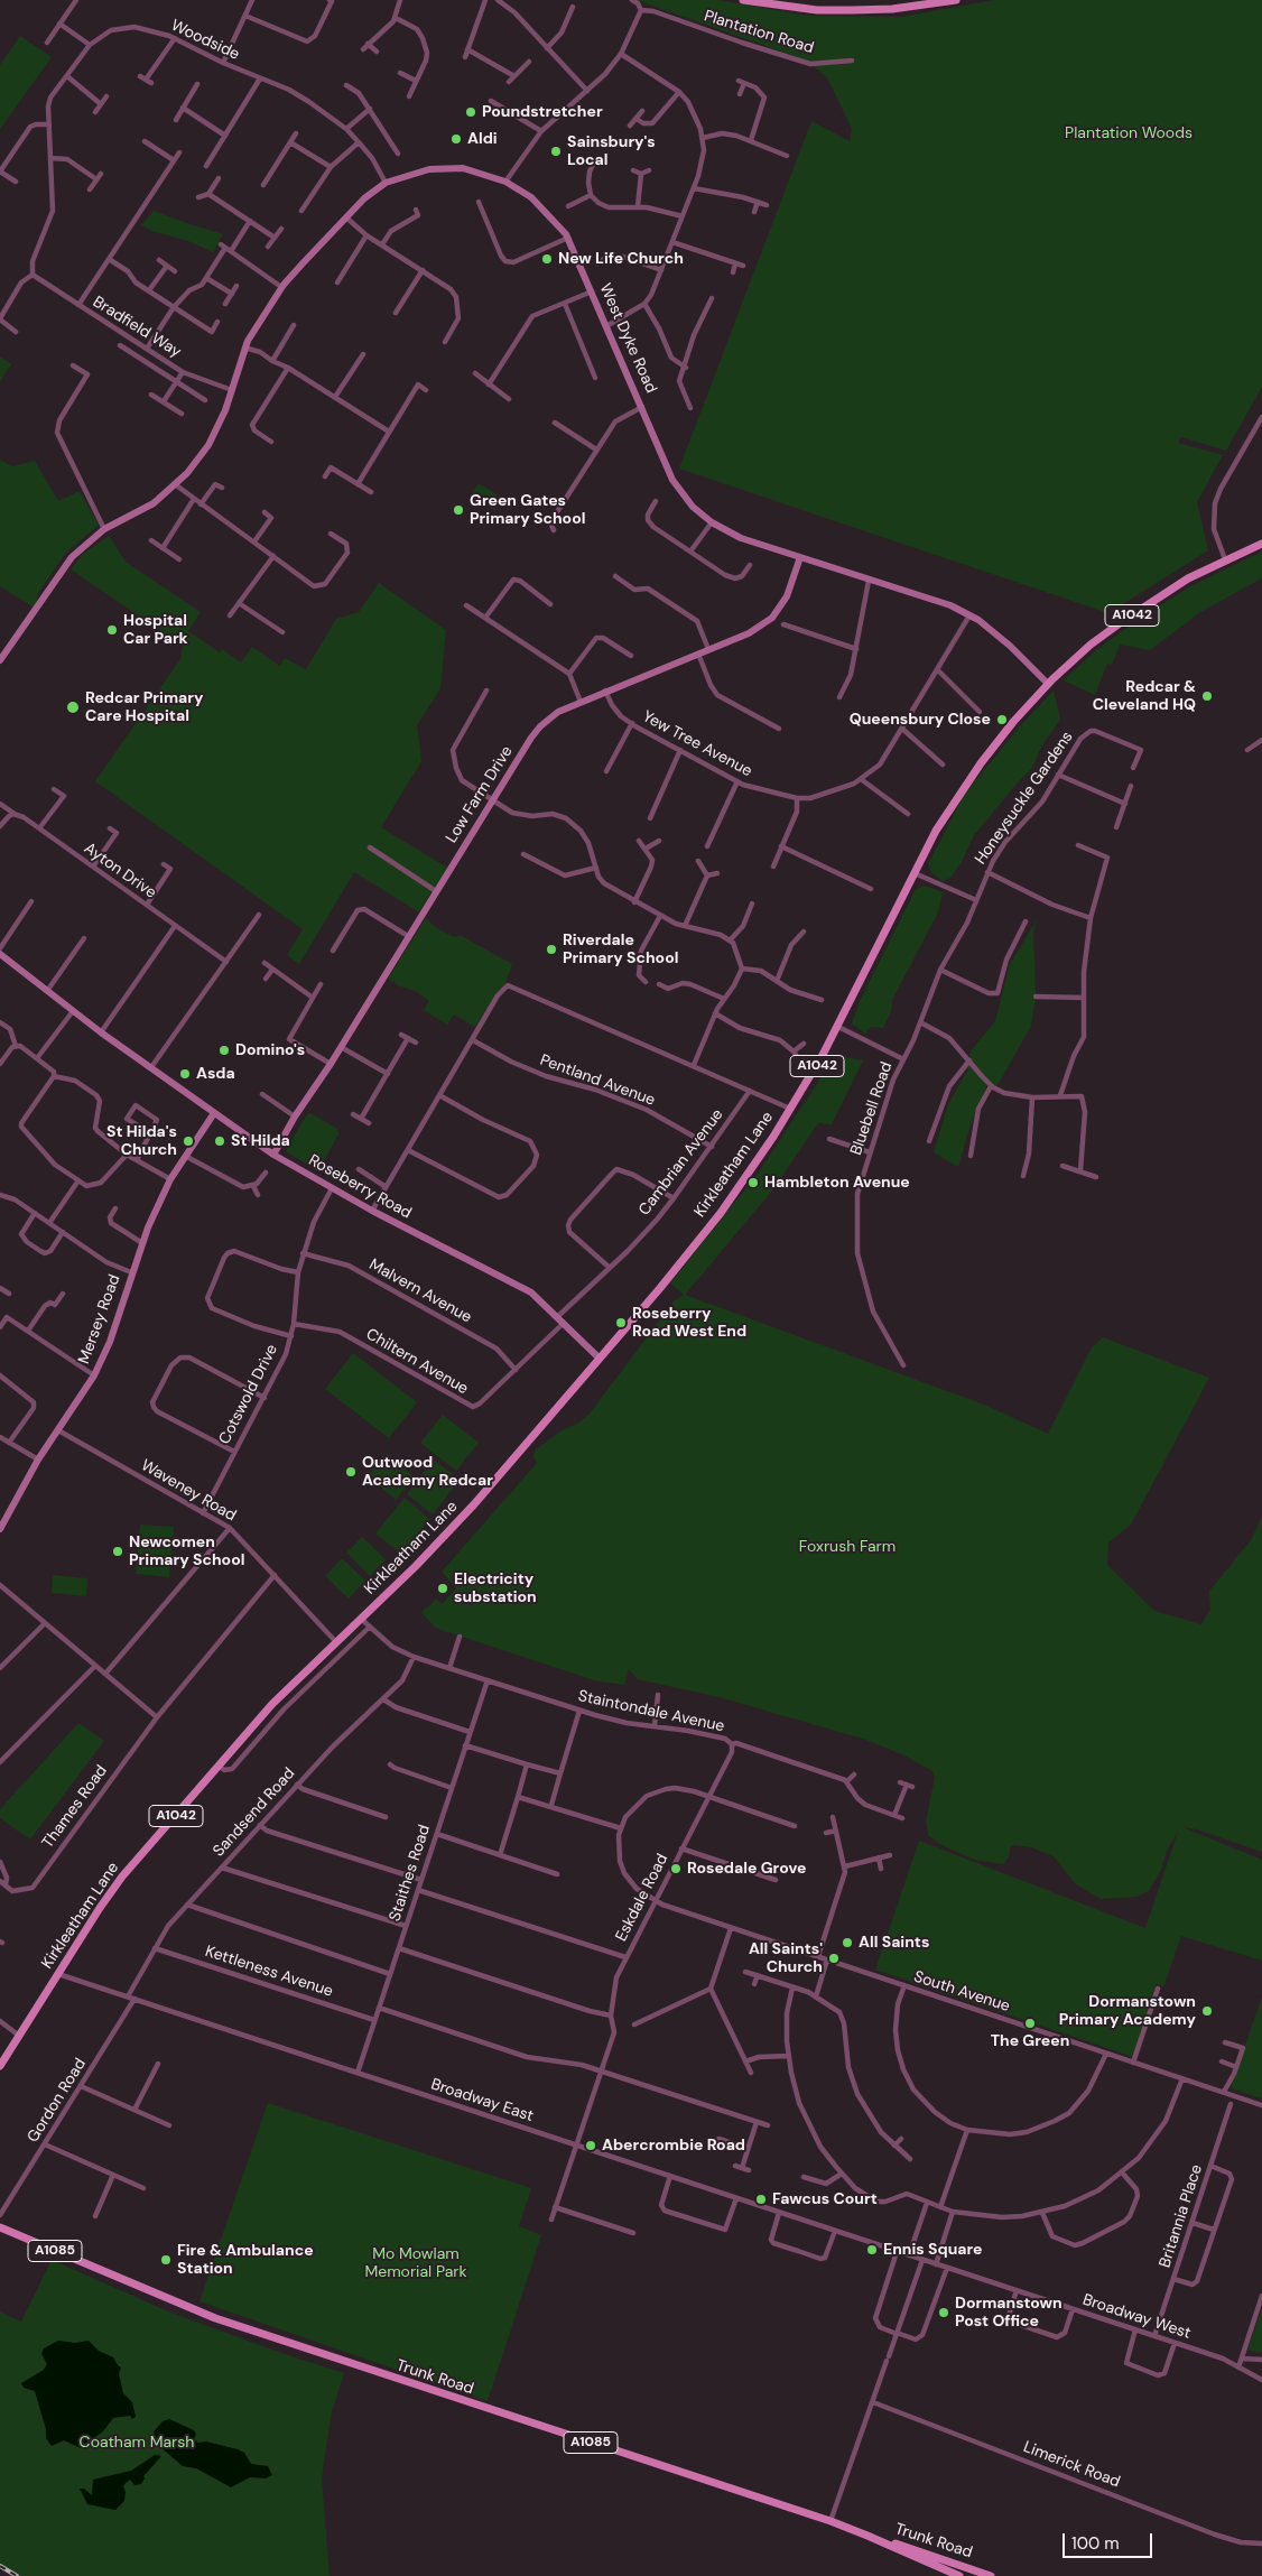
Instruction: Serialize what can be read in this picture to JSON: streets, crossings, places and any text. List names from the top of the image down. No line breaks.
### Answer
{"streets":{"main road":["A1042","Kirkleatham Lane","A1085","Trunk Road"],"street":["Plantation Road","Woodside","Bradfield Way","West Dyke Road","Yew Tree Avenue","Low Farm Drive","Honeysuckle Gardens","Ayton Drive","Pentland Avenue","Bluebell Road","Cambrian Avenue","Roseberry Road","Malvern Avenue","Mersey Road","Chiltern Avenue","Cotswold Drive","Waveney Road","Staintondale Avenue","Thames Road","Sandsend Road","Staithes Road","Eskdale Road","Kettleness Avenue","South Avenue","Gordon Road","Broadway East","Britannia Place","Broadway West","Limerick Road"]},"crossings":[["Woodside","Bradfield Way"],["Woodside","West Dyke Road"],["Bradfield Way","West Dyke Road"],["West Dyke Road","Yew Tree Avenue"],["West Dyke Road","Low Farm Drive"],["West Dyke Road","Kirkleatham Lane"],["Yew Tree Avenue","Low Farm Drive"],["Low Farm Drive","Roseberry Road"],["Honeysuckle Gardens","Bluebell Road"],["Pentland Avenue","Cambrian Avenue"],["Cambrian Avenue","Roseberry Road"],["Kirkleatham Lane","Roseberry Road"],["Kirkleatham Lane","Waveney Road"],["Kirkleatham Lane","Staintondale Avenue"],["Kirkleatham Lane","Broadway East"],["Roseberry Road","Mersey Road"],["Roseberry Road","Chiltern Avenue"],["Roseberry Road","Cotswold Drive"],["Malvern Avenue","Chiltern Avenue"],["Malvern Avenue","Cotswold Drive"],["Mersey Road","Waveney Road"],["Chiltern Avenue","Cotswold Drive"],["Cotswold Drive","Waveney Road"],["Waveney Road","Thames Road"],["Staintondale Avenue","Sandsend Road"],["Staintondale Avenue","Staithes Road"],["Staintondale Avenue","Eskdale Road"],["Sandsend Road","Kettleness Avenue"],["Sandsend Road","Broadway East"],["Staithes Road","Kettleness Avenue"],["Staithes Road","Broadway East"],["Eskdale Road","South Avenue"],["Gordon Road","Broadway East"],["Broadway East","Broadway West"],["Britannia Place","Broadway West"]],"parks":["Plantation Woods","Foxrush Farm","Mo Mowlam Memorial Park","Coatham Marsh"],"places":["Poundstretcher","Aldi","Sainsbury's Local","New Life Church","Green Gates Primary School","Hospital Car Park","Redcar & Cleveland HQ","Redcar Primary Care Hospital","Queensbury Close","Riverdale Primary School","Domino's","Asda","St Hilda's Church","St Hilda","Hambleton Avenue","Roseberry Road West End","Outwood Academy Redcar","Newcomen Primary School","Electricity substation","Rosedale Grove","All Saints","All Saints' Church","Dormanstown Primary Academy","The Green","Abercrombie Road","Fawcus Court","Ennis Square","Fire & Ambulance Station","Dormanstown Post Office"],"scale_bar":"100 m"}
